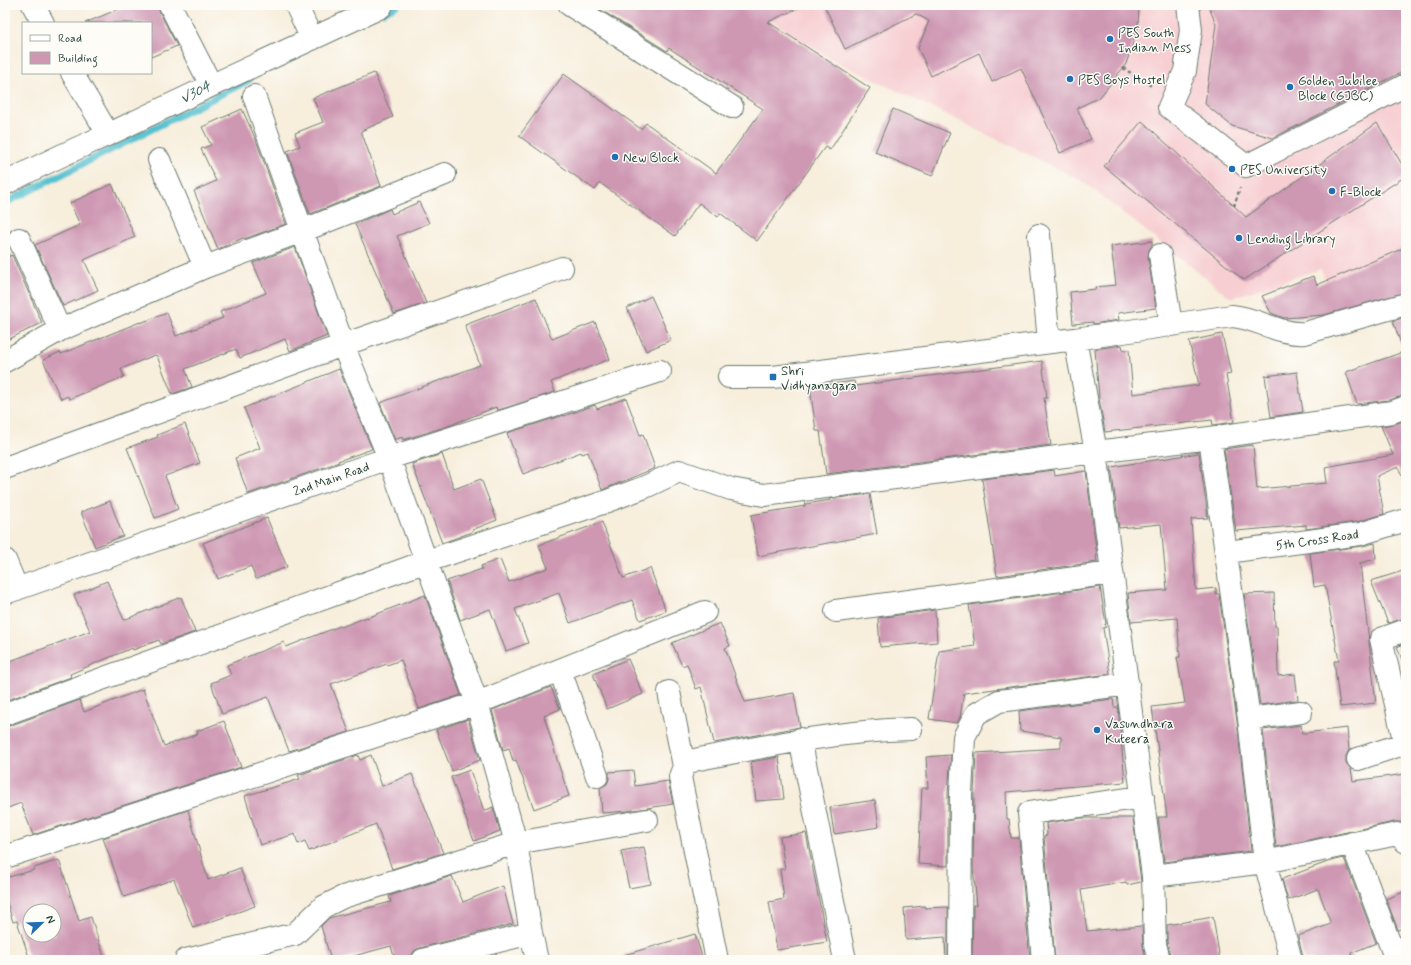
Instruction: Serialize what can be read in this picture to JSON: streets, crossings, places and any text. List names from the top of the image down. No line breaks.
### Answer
{"streets":{"street":["2nd Main Road","5th Cross Road"]},"water":["V304"],"places":{"other":["PES South Indian Mess","PES Boys Hostel","Golden Jubilee Block (GJBC)","New Block","PES University","F-Block","Lending Library","Vasundhara Kuteera"],"transit":["Shri Vidhyanagara"]},"legend":["Road","Building"],"north":"top right"}
